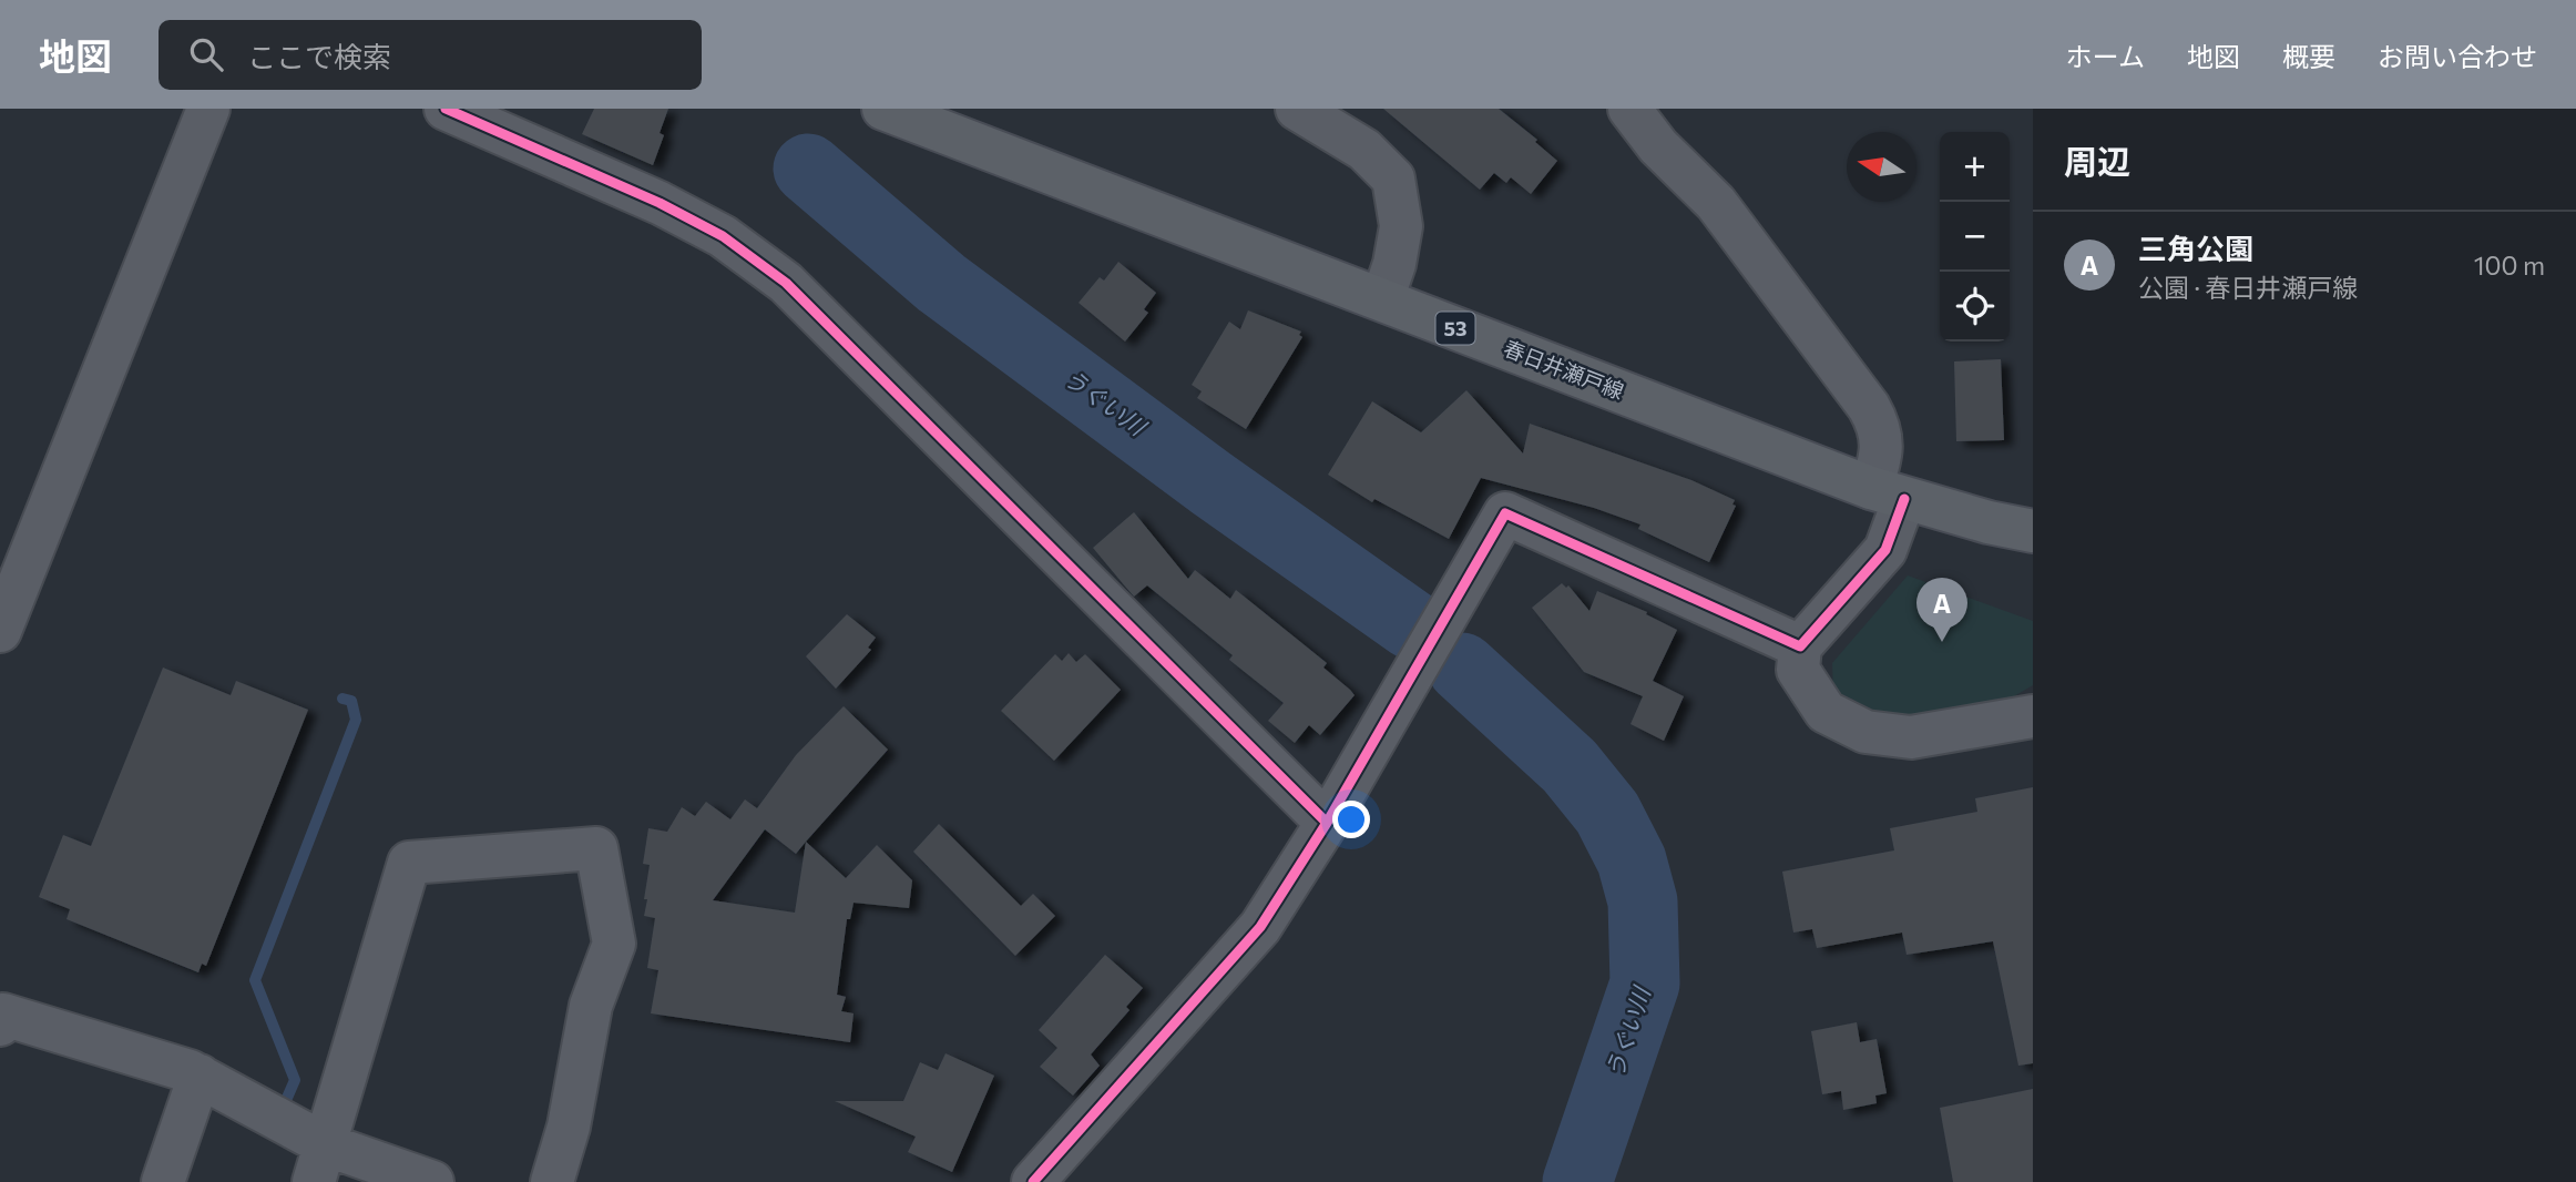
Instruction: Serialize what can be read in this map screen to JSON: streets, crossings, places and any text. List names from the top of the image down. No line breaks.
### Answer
{"streets":{"main road":["53","春日井瀬戸線"]},"water":["うぐい川"],"north":"left","page":{"header":"地図","search":"ここで検索","nav":["ホーム","地図","概要","お問い合わせ"],"heading":"周辺","map_buttons":["+","−"],"list":[{"mark":"A","name":"三角公園","note":"公園 · 春日井瀬戸線","value":"100 m"}],"pins":"A"}}
